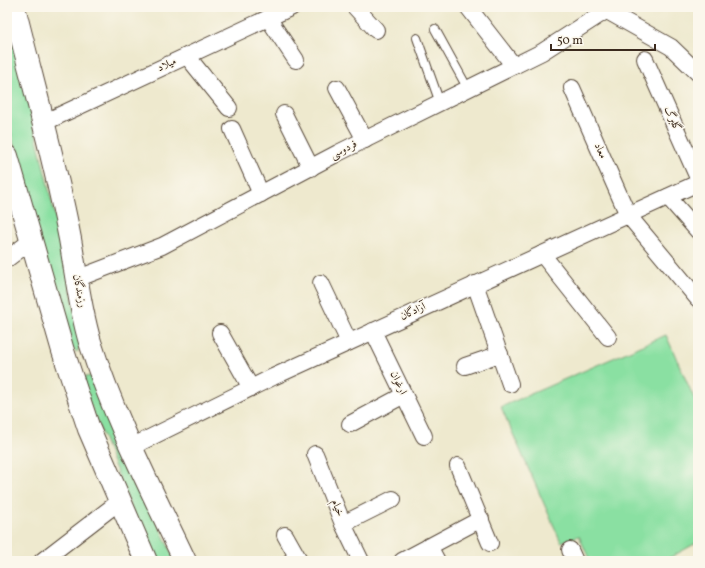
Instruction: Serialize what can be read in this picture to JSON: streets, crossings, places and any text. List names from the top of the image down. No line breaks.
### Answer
{"streets":{"main road":["رزمندگان"],"street":["میلاد","گلبرگ","فردوسی","معاد","آزادگان","ارغوان","خیام"]},"crossings":[["میلاد","رزمندگان"],["فردوسی","رزمندگان"],["معاد","آزادگان"],["رزمندگان","آزادگان"],["آزادگان","ارغوان"]],"scale_bar":"50 m"}
